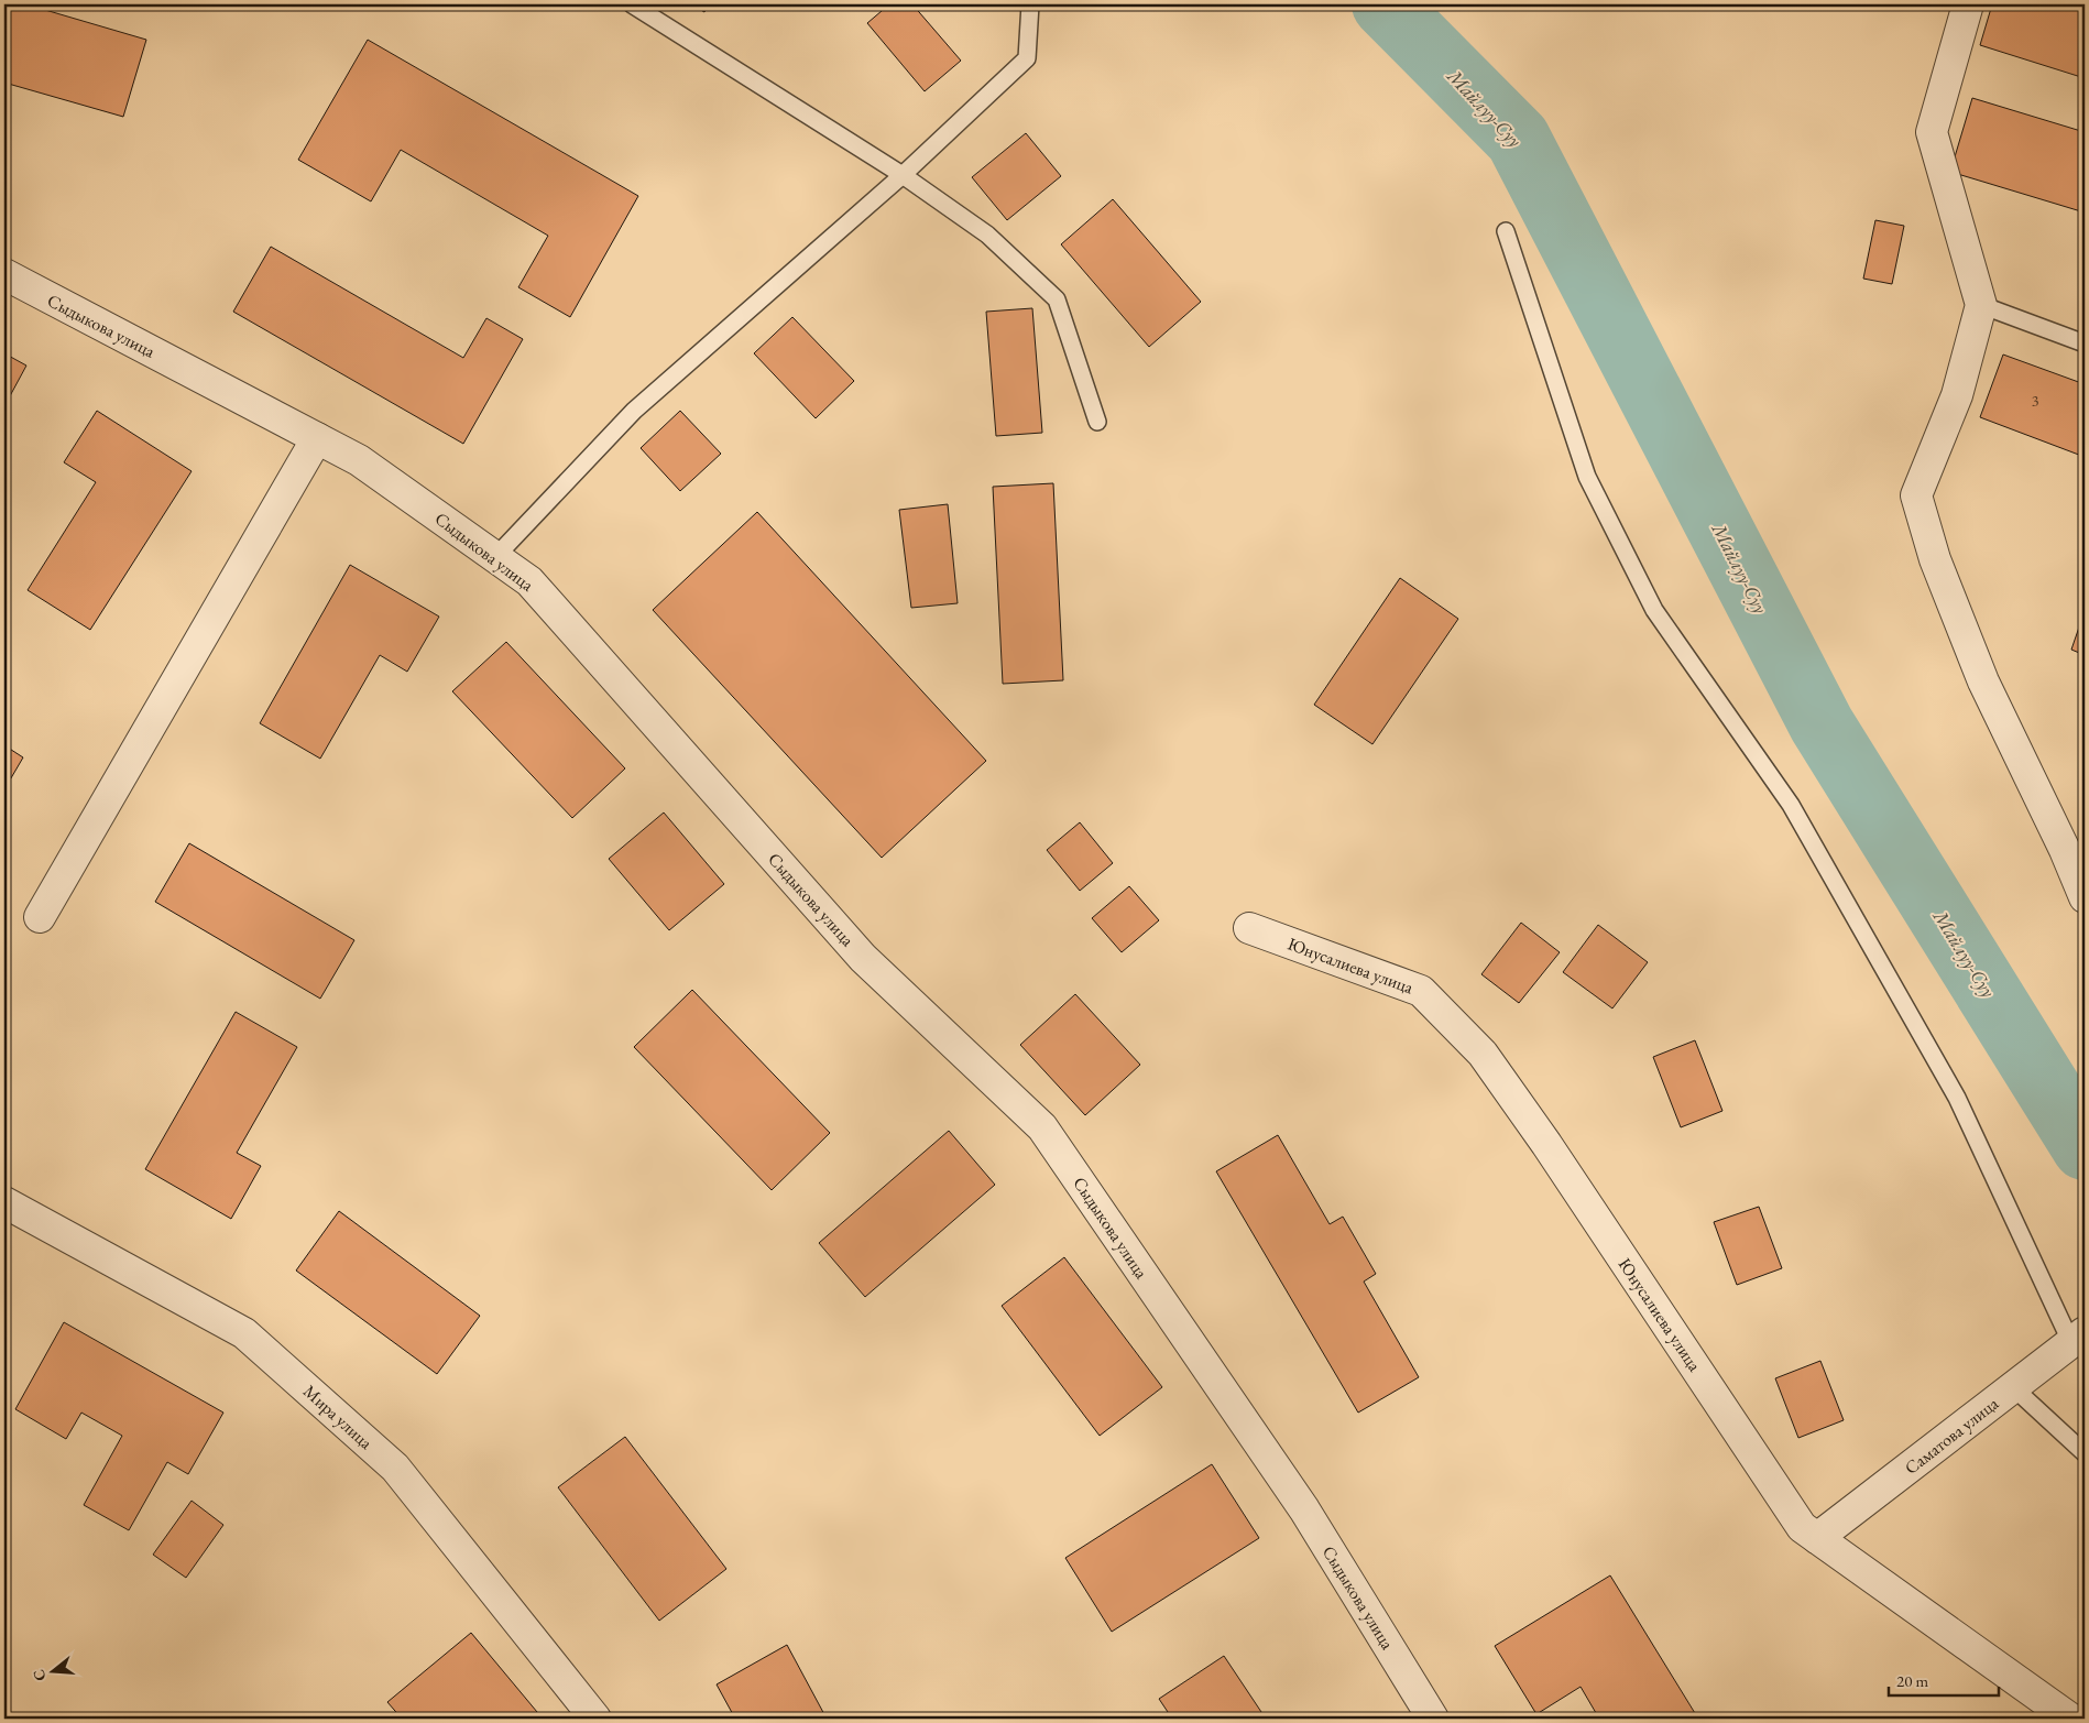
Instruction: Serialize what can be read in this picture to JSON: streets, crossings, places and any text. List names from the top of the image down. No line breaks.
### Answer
{"streets":{"street":["Сыдыкова улица","Юнусалиева улица","Мира улица","Саматова улица"]},"crossings":[["Юнусалиева улица","Саматова улица"]],"water":["Майлуу-Суу"],"house_numbers":["3"],"scale_bar":"20 m","north":"left"}
